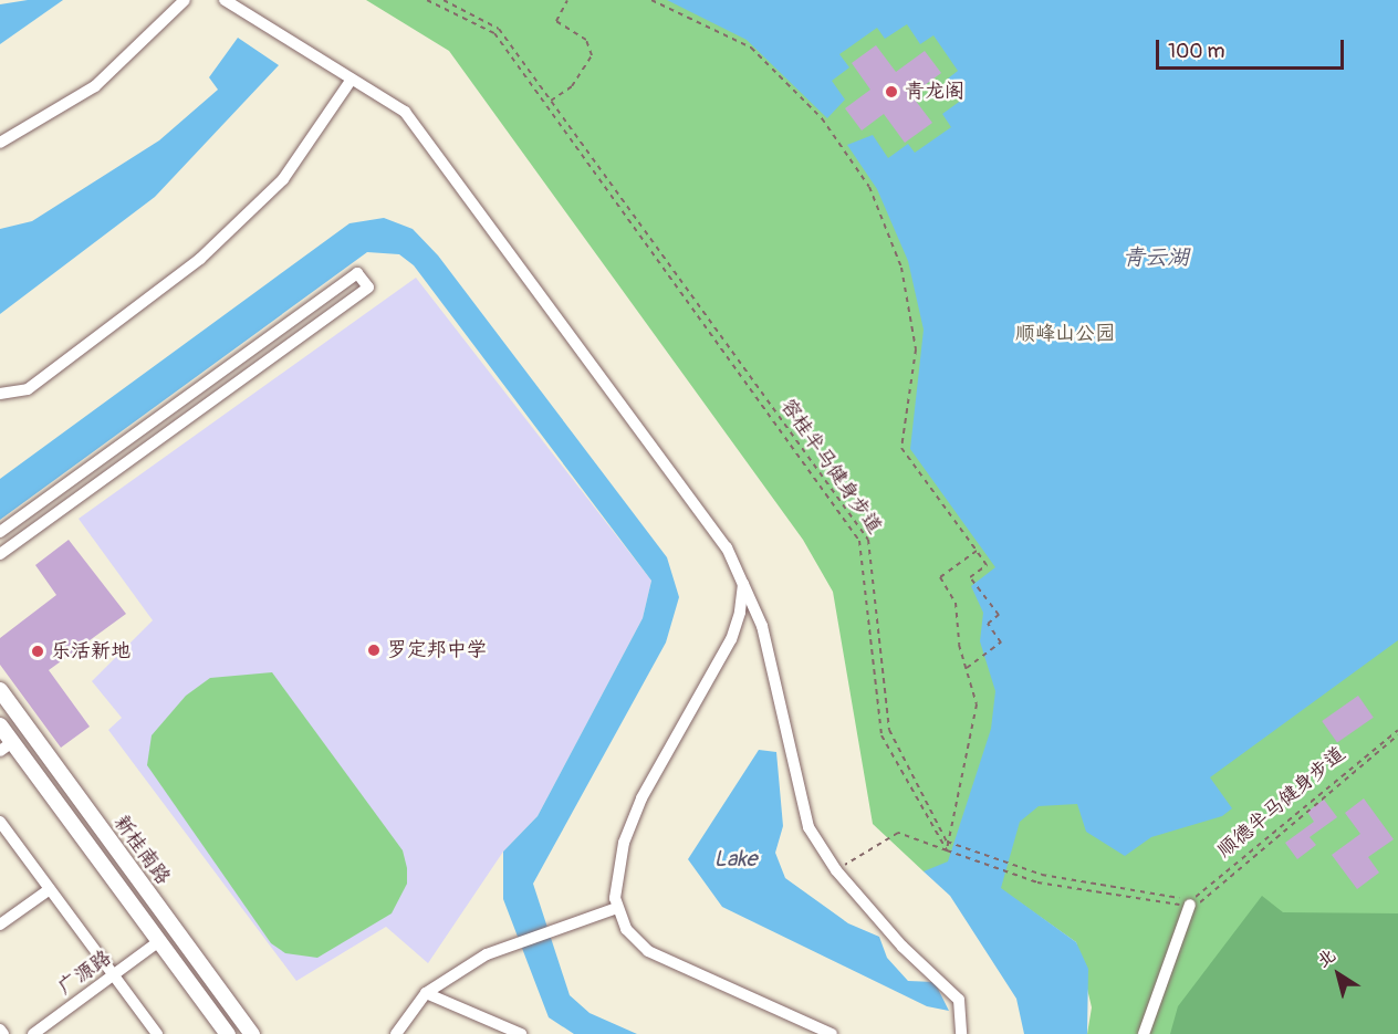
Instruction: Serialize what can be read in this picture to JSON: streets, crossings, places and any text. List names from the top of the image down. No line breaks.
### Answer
{"streets":{"main road":["新桂南路"],"street":["广源路"],"path":["容桂半马健身步道","顺德半马健身步道"]},"crossings":[["新桂南路","广源路"]],"water":["青云湖","Lake"],"parks":["顺峰山公园"],"places":["青龙阁","罗定邦中学","乐活新地"],"scale_bar":"100 m","north":"top left"}
